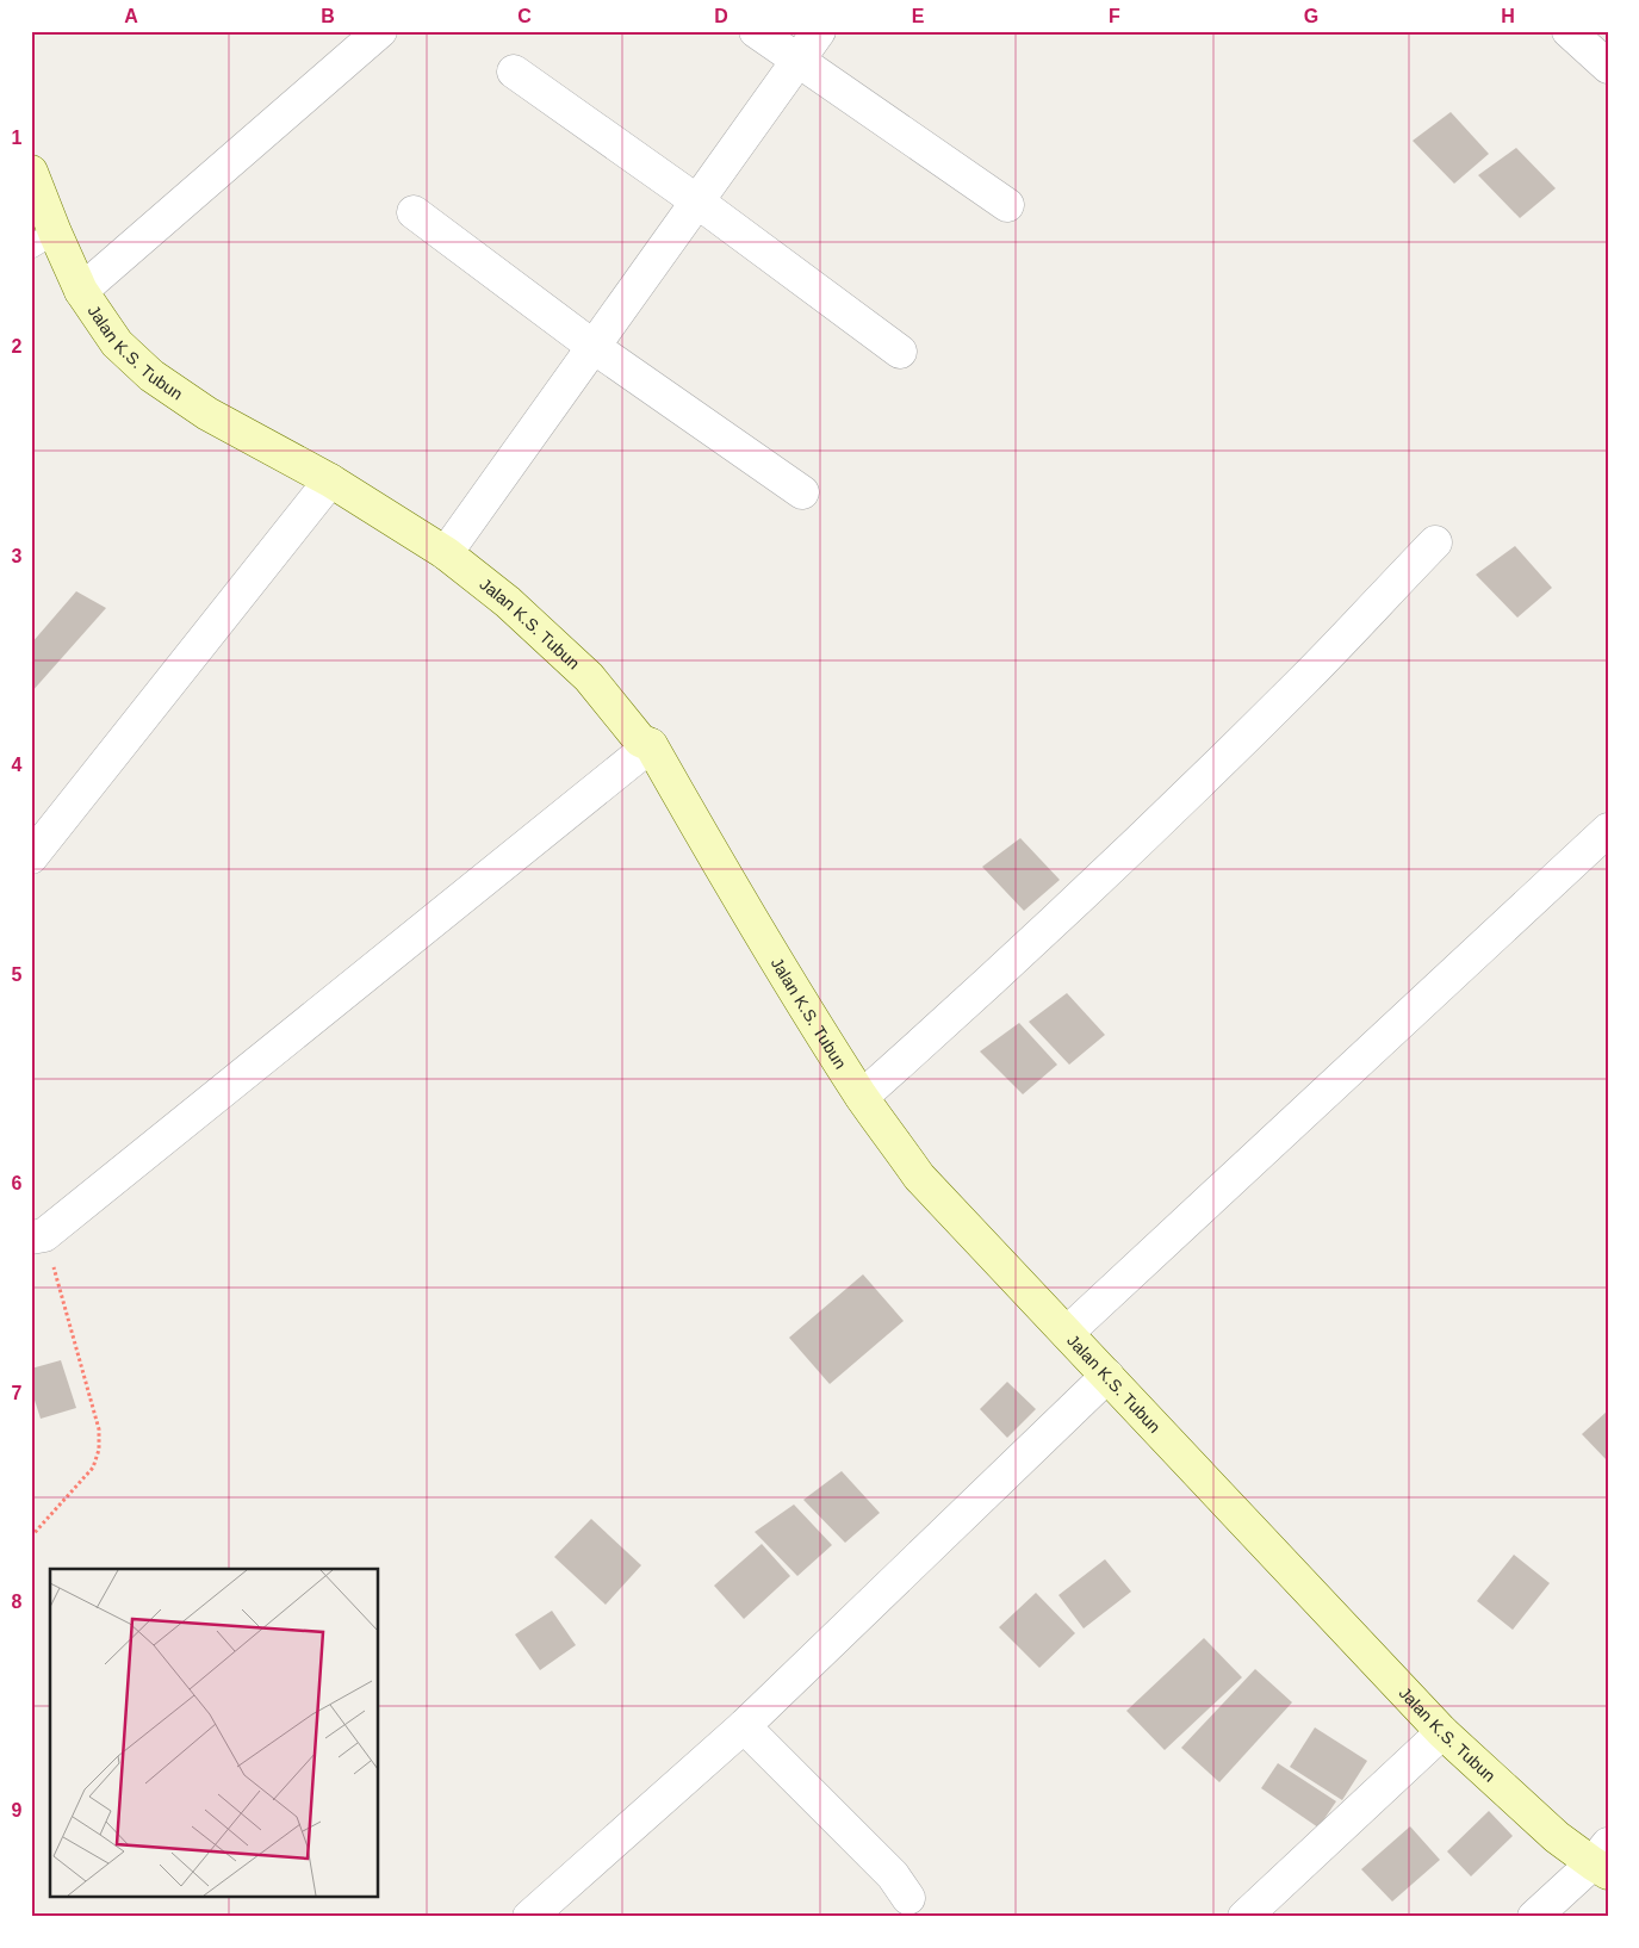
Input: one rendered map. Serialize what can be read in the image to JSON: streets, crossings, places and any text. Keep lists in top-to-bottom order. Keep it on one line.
{"streets":{"street":["Jalan K.S. Tubun"]},"grid":{"columns":["A","B","C","D","E","F","G","H"],"rows":["1","2","3","4","5","6","7","8","9"]}}
